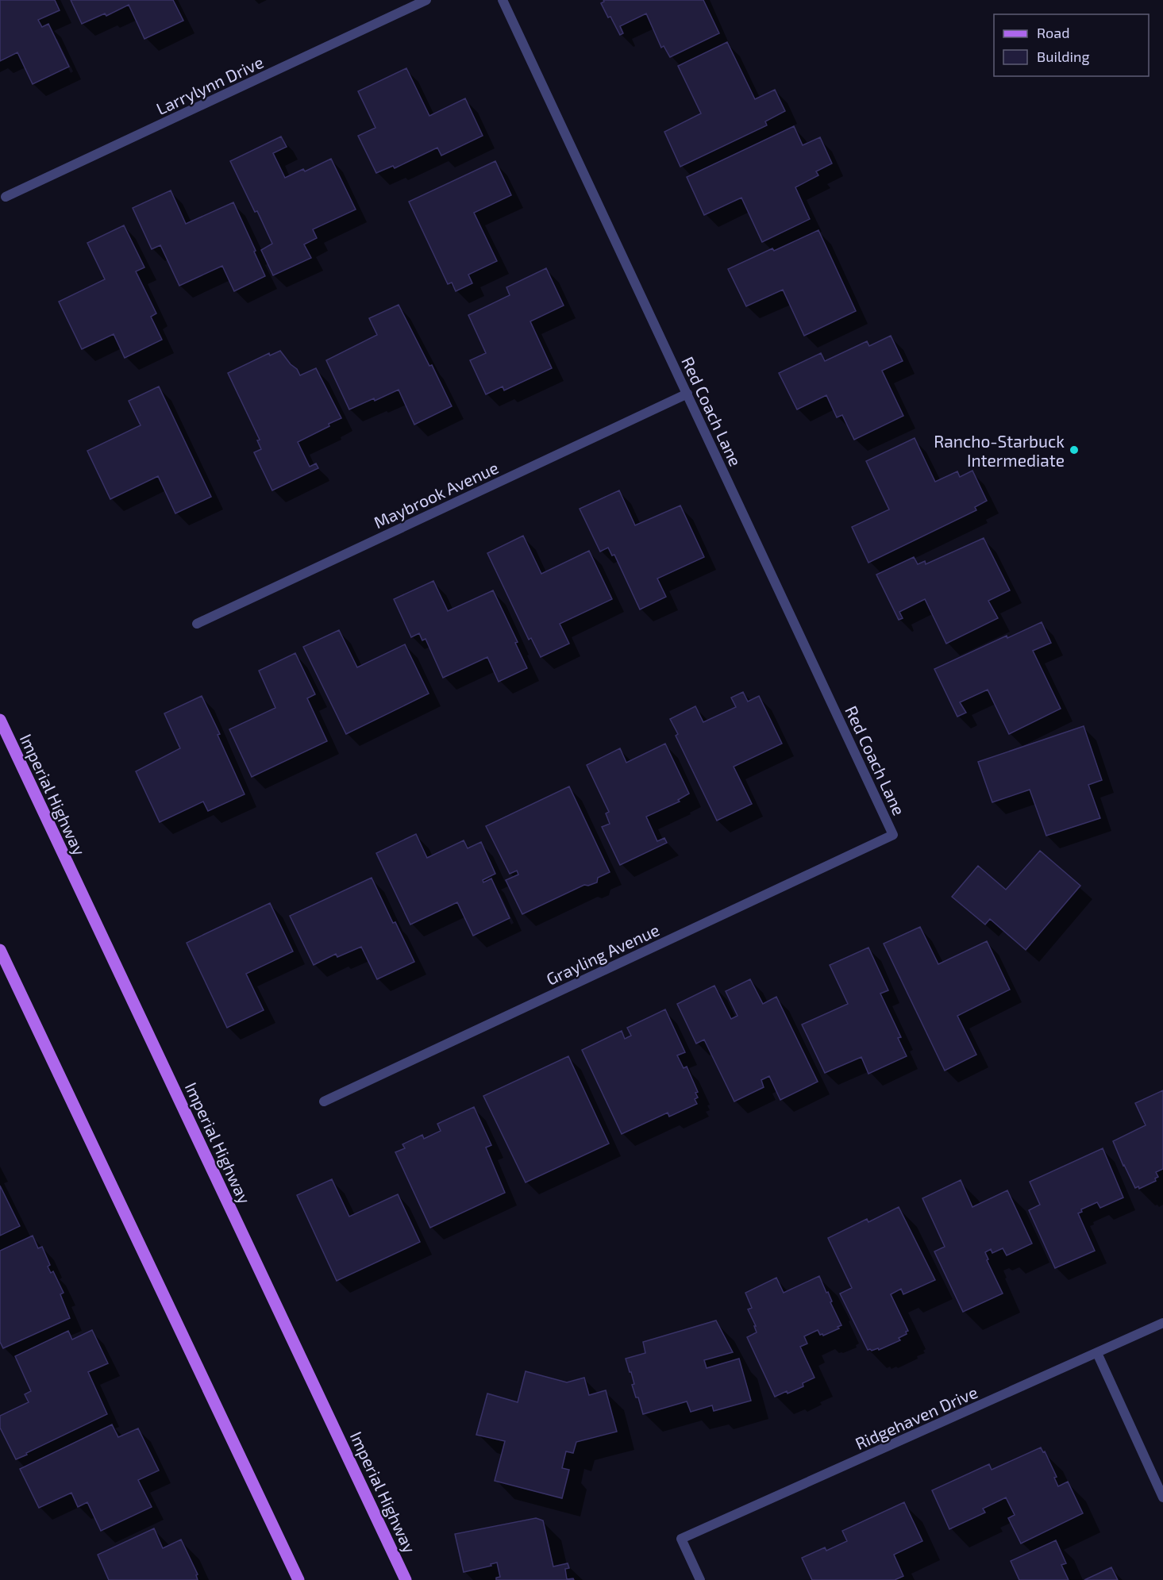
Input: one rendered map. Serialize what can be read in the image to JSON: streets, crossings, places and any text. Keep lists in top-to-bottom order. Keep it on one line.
{"streets":{"main road":["Imperial Highway"],"street":["Larrylynn Drive","Red Coach Lane","Maybrook Avenue","Grayling Avenue","Ridgehaven Drive"]},"crossings":[["Red Coach Lane","Maybrook Avenue"],["Red Coach Lane","Grayling Avenue"]],"places":["Rancho-Starbuck Intermediate"],"legend":["Road","Building"]}
